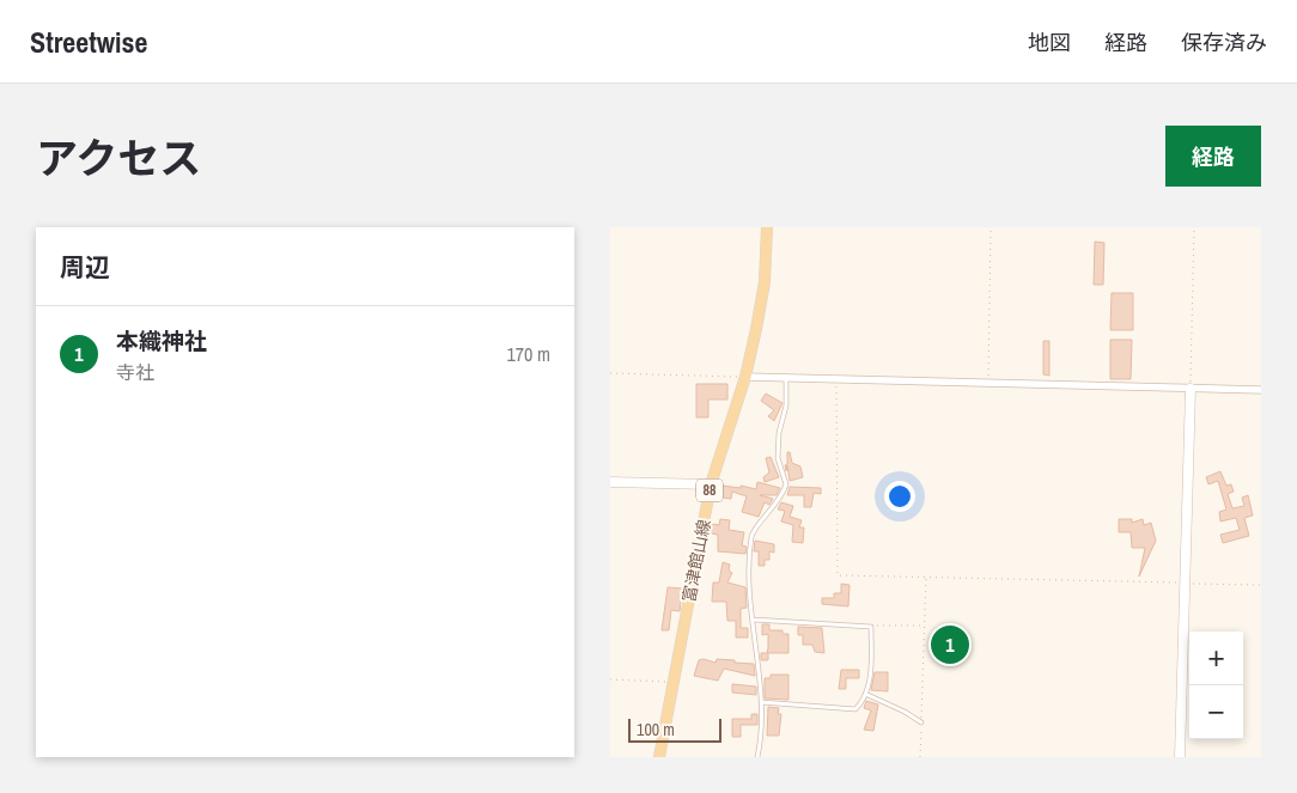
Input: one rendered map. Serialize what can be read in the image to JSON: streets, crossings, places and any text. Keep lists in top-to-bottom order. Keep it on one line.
{"streets":{"main road":["88","富津館山線"]},"scale_bar":"100 m","page":{"header":"Streetwise","nav":["地図","経路","保存済み"],"title":"アクセス","buttons":"経路","heading":"周辺","list":[{"mark":"1","name":"本織神社","note":"寺社","value":"170 m"}],"pins":"1","map_buttons":["+","−"],"scale":"100 m"}}
